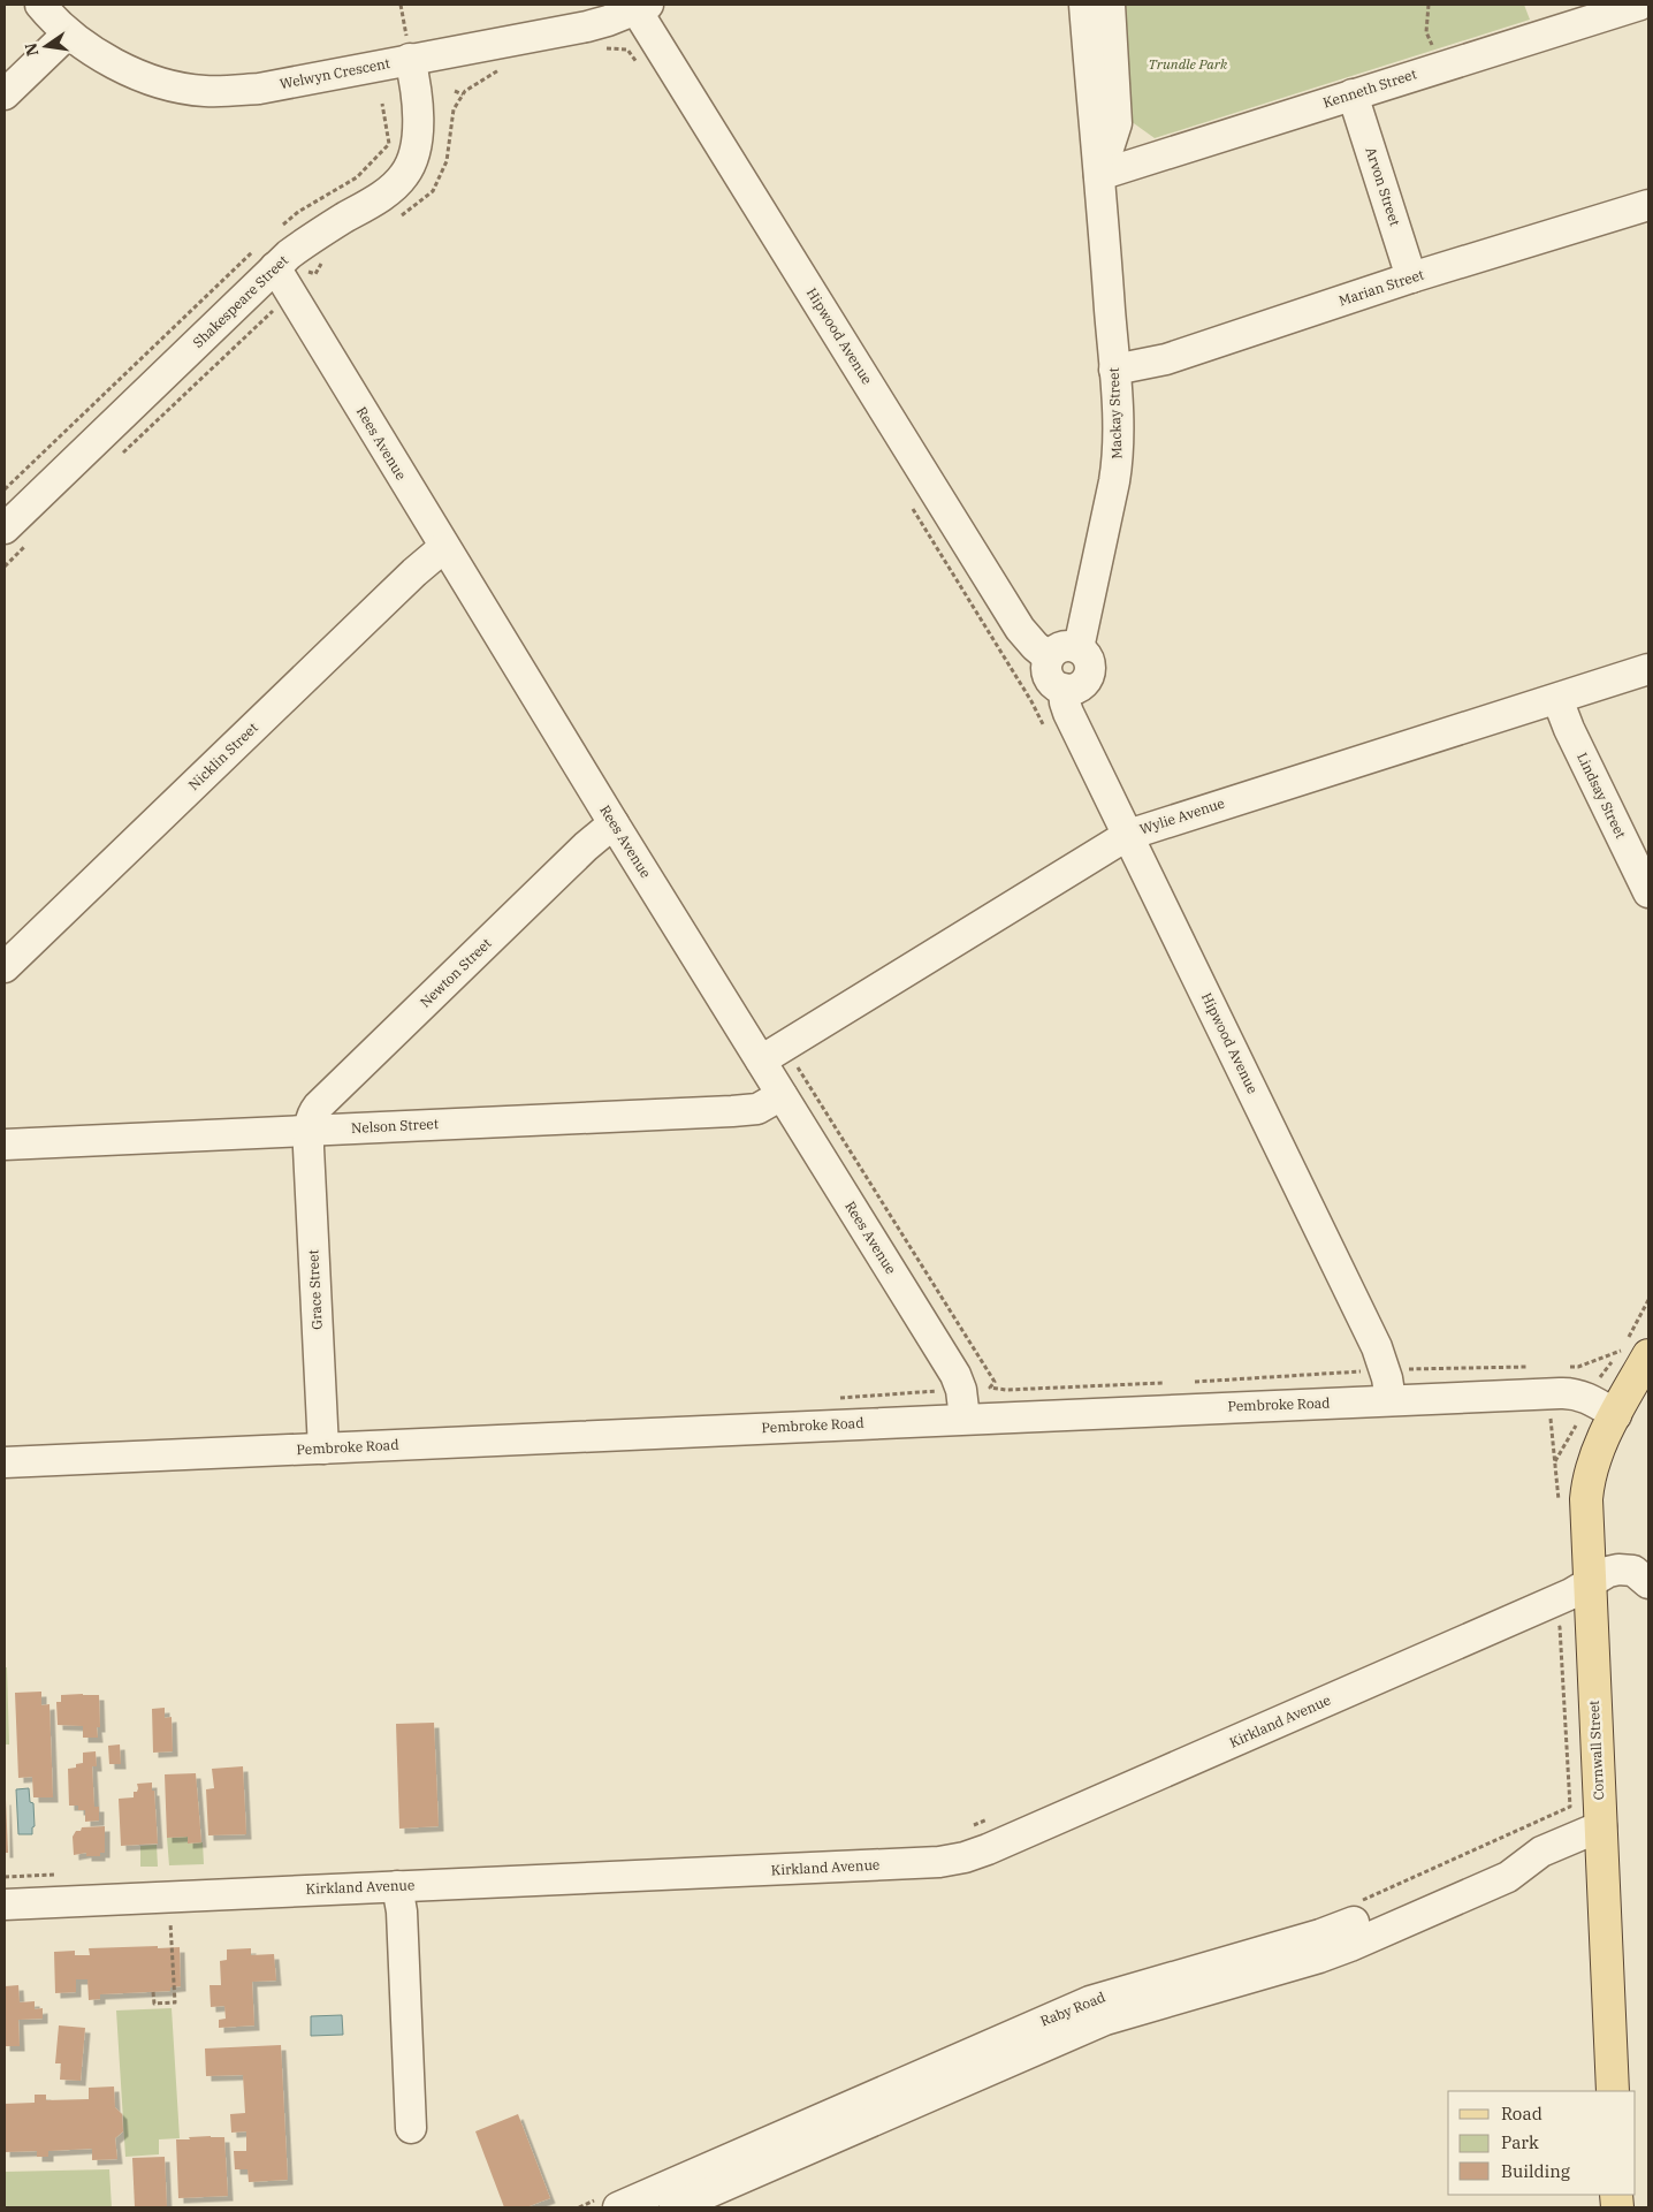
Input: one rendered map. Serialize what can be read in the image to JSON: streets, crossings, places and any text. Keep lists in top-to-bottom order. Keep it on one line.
{"streets":{"main road":["Cornwall Street"],"street":["Welwyn Crescent","Kenneth Street","Arvon Street","Marian Street","Shakespeare Street","Hipwood Avenue","Mackay Street","Rees Avenue","Nicklin Street","Lindsay Street","Wylie Avenue","Newton Street","Nelson Street","Grace Street","Pembroke Road","Kirkland Avenue","Raby Road"]},"crossings":[["Welwyn Crescent","Shakespeare Street"],["Welwyn Crescent","Hipwood Avenue"],["Kenneth Street","Arvon Street"],["Kenneth Street","Mackay Street"],["Arvon Street","Marian Street"],["Marian Street","Mackay Street"],["Shakespeare Street","Rees Avenue"],["Hipwood Avenue","Mackay Street"],["Hipwood Avenue","Wylie Avenue"],["Hipwood Avenue","Pembroke Road"],["Rees Avenue","Nicklin Street"],["Rees Avenue","Wylie Avenue"],["Rees Avenue","Newton Street"],["Rees Avenue","Nelson Street"],["Rees Avenue","Pembroke Road"],["Lindsay Street","Wylie Avenue"],["Newton Street","Nelson Street"],["Newton Street","Grace Street"],["Nelson Street","Grace Street"],["Grace Street","Pembroke Road"],["Pembroke Road","Cornwall Street"],["Kirkland Avenue","Cornwall Street"],["Cornwall Street","Raby Road"]],"parks":["Trundle Park"],"legend":["Road","Park","Building"],"north":"left"}
